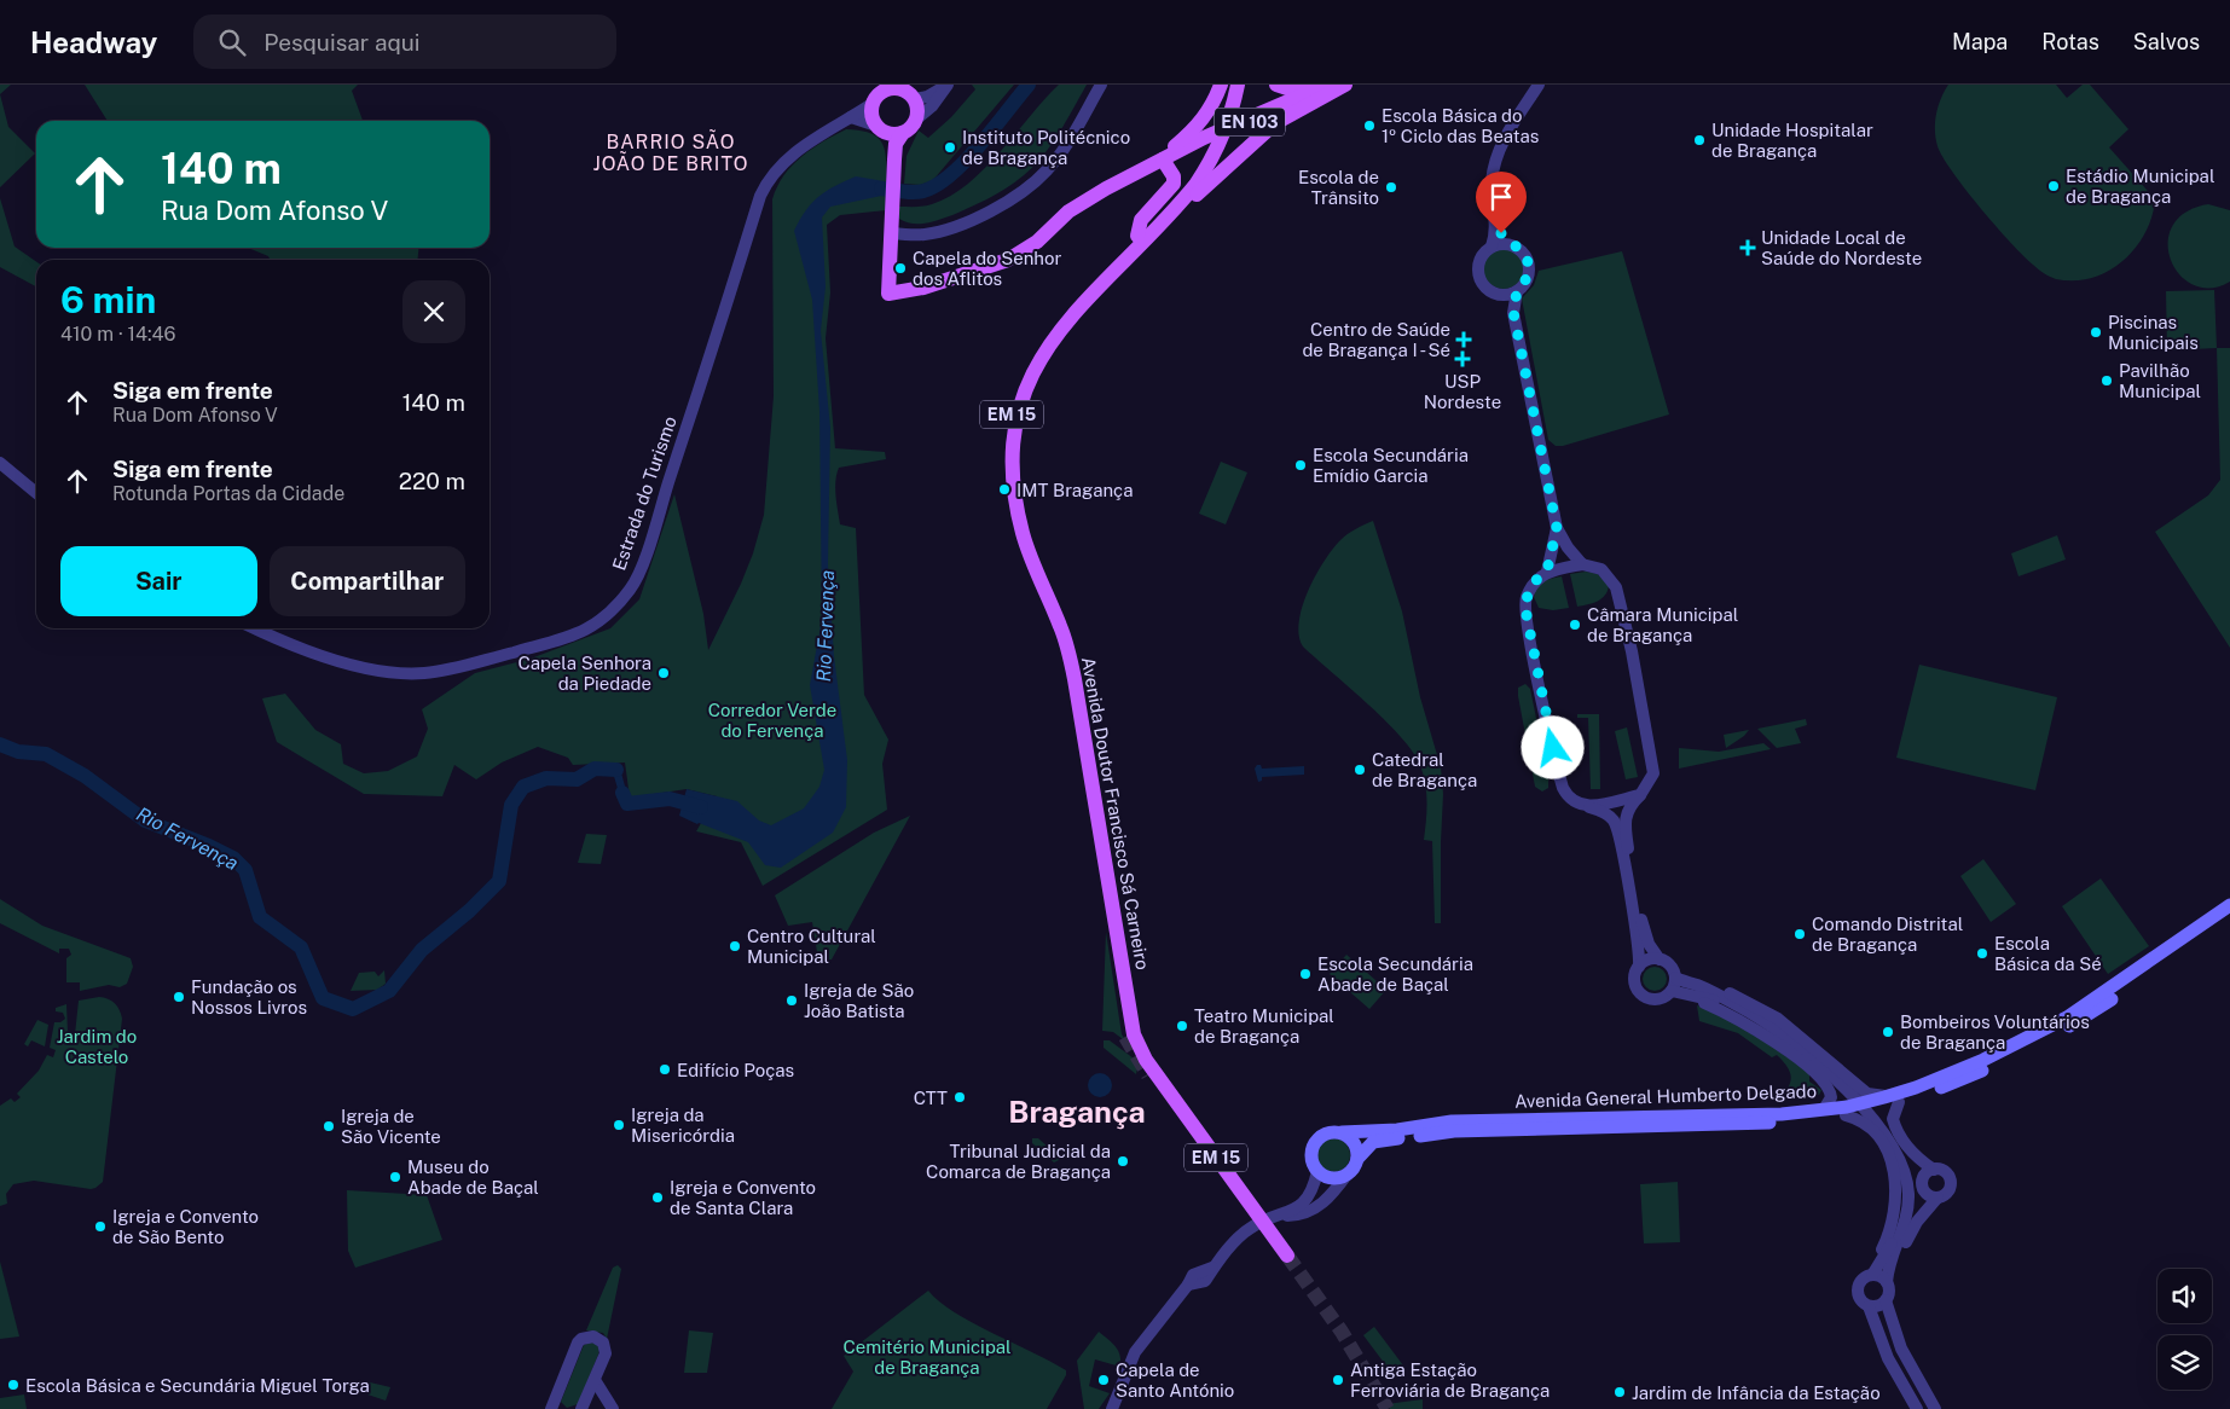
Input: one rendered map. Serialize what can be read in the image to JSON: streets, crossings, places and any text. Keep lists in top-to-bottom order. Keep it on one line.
{"streets":{"main road":["EN 103","EM 15","Avenida Doutor Francisco Sá Carneiro","Avenida General Humberto Delgado"],"street":["Estrada do Turismo"]},"crossings":[["EN 103","Estrada do Turismo"]],"districts":["BARRIO SÃO JOÃO DE BRITO","Bragança"],"water":["Rio Fervença"],"parks":["Corredor Verde do Fervença","Jardim do Castelo","Cemitério Municipal de Bragança"],"places":{"other":["Escola Básica do 1º Ciclo das Beatas","Unidade Hospitalar de Bragança","Instituto Politécnico de Bragança","Estádio Municipal de Bragança","Escola de Trânsito","Capela do Senhor dos Aflitos","Piscinas Municipais","Pavilhão Municipal","Escola Secundária Emídio Garcia","IMT Bragança","Câmara Municipal de Bragança","Capela Senhora da Piedade","Catedral de Bragança","Comando Distrital de Bragança","Centro Cultural Municipal","Escola Básica da Sé","Escola Secundária Abade de Baçal","Fundação os Nossos Livros","Igreja de São João Batista","Teatro Municipal de Bragança","Bombeiros Voluntários de Bragança","Edifício Poças","CTT","Igreja da Misericórdia","Igreja de São Vicente","Tribunal Judicial da Comarca de Bragança","Museu do Abade de Baçal","Igreja e Convento de Santa Clara","Igreja e Convento de São Bento","Capela de Santo António","Antiga Estação Ferroviária de Bragança","Escola Básica e Secundária Miguel Torga","Jardim de Infância da Estação"],"health":["Unidade Local de Saúde do Nordeste","Centro de Saúde de Bragança I - Sé","USP Nordeste"]},"page":{"header":"Headway","search":"Pesquisar aqui","nav":["Mapa","Rotas","Salvos"],"turn":["140 m","Rua Dom Afonso V"],"heading":["6 min","410 m · 14:46"],"list":[{"name":"Siga em frente","note":"Rua Dom Afonso V","value":"140 m"},{"name":"Siga em frente","note":"Rotunda Portas da Cidade","value":"220 m"}],"buttons":["Sair","Compartilhar"]}}
